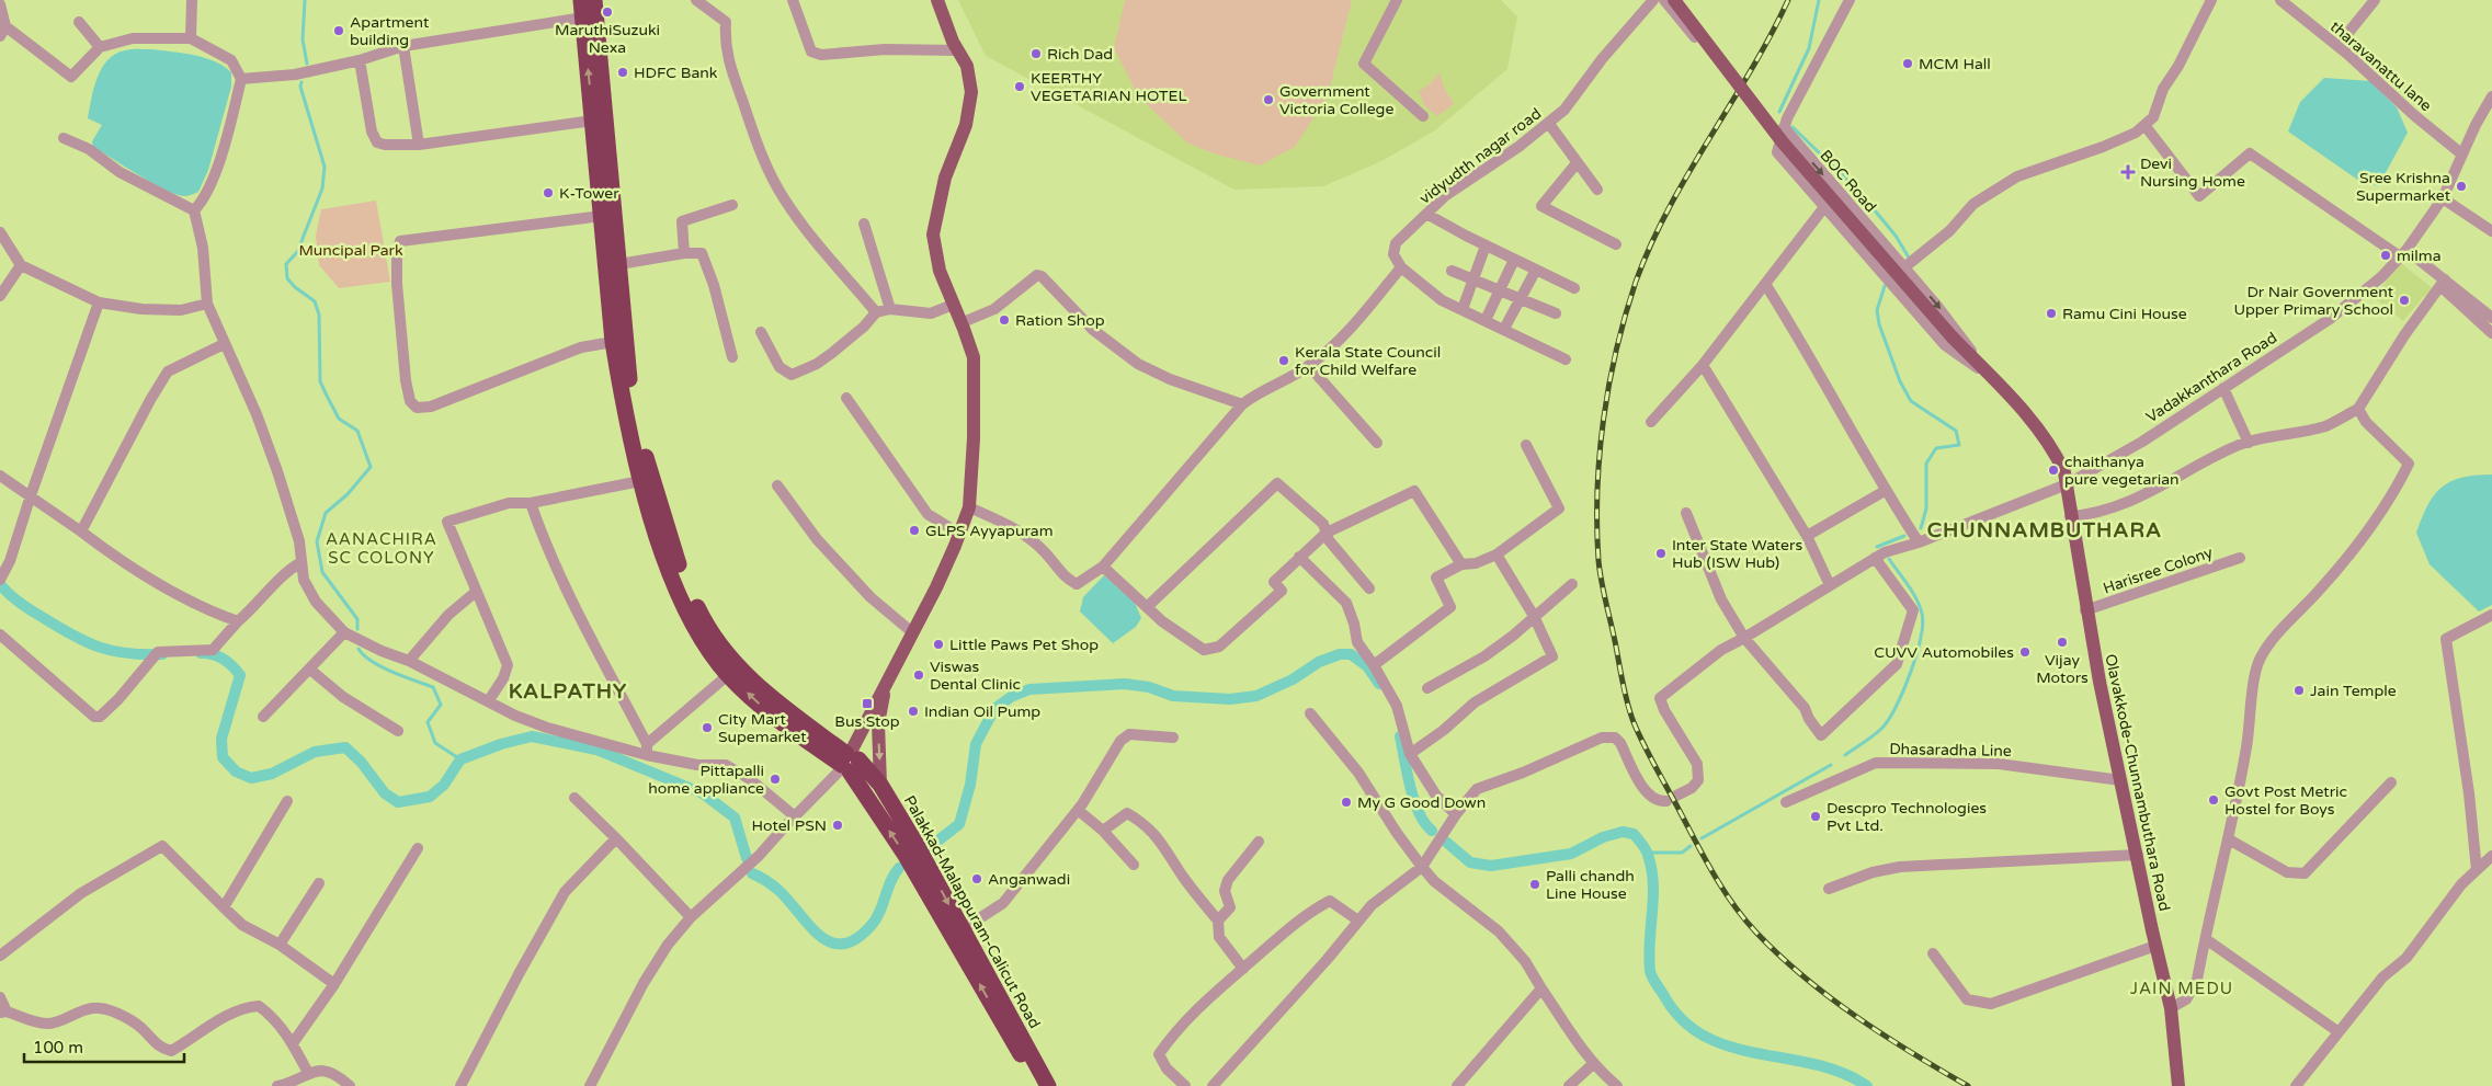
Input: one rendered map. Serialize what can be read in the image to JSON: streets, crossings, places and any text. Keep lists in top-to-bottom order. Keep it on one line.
{"streets":{"highway":["Palakkad-Malappuram-Calicut Road"],"main road":["Olavakkode-Chunnambuthara Road"],"street":["tharavanattu lane","vidyudth nagar road","BOC Road","Vadakkanthara Road","Harisree Colony","Dhasaradha Line"]},"crossings":[["tharavanattu lane","Vadakkanthara Road"],["BOC Road","Olavakkode-Chunnambuthara Road"],["Vadakkanthara Road","Olavakkode-Chunnambuthara Road"],["Harisree Colony","Olavakkode-Chunnambuthara Road"],["Dhasaradha Line","Olavakkode-Chunnambuthara Road"]],"districts":["CHUNNAMBUTHARA","AANACHIRA SC COLONY","KALPATHY","JAIN MEDU"],"parks":["Muncipal Park"],"places":{"other":["MaruthiSuzuki Nexa","Apartment building","Rich Dad","MCM Hall","HDFC Bank","KEERTHY VEGETARIAN HOTEL","Government Victoria College","Sree Krishna Supermarket","K-Tower","milma","Dr Nair Government Upper Primary School","Ramu Cini House","Ration Shop","Kerala State Council for Child Welfare","chaithanya pure vegetarian","GLPS Ayyapuram","Inter State Waters Hub (ISW Hub)","Vijay Motors","Little Paws Pet Shop","CUVV Automobiles","Viswas Dental Clinic","Jain Temple","Indian Oil Pump","City Mart Supemarket","Pittapalli home appliance","Govt Post Metric Hostel for Boys","My G Good Down","Descpro Technologies Pvt Ltd.","Hotel PSN","Anganwadi","Palli chandh Line House"],"health":["Devi Nursing Home"],"transit":["Bus Stop"]},"scale_bar":"100 m"}
